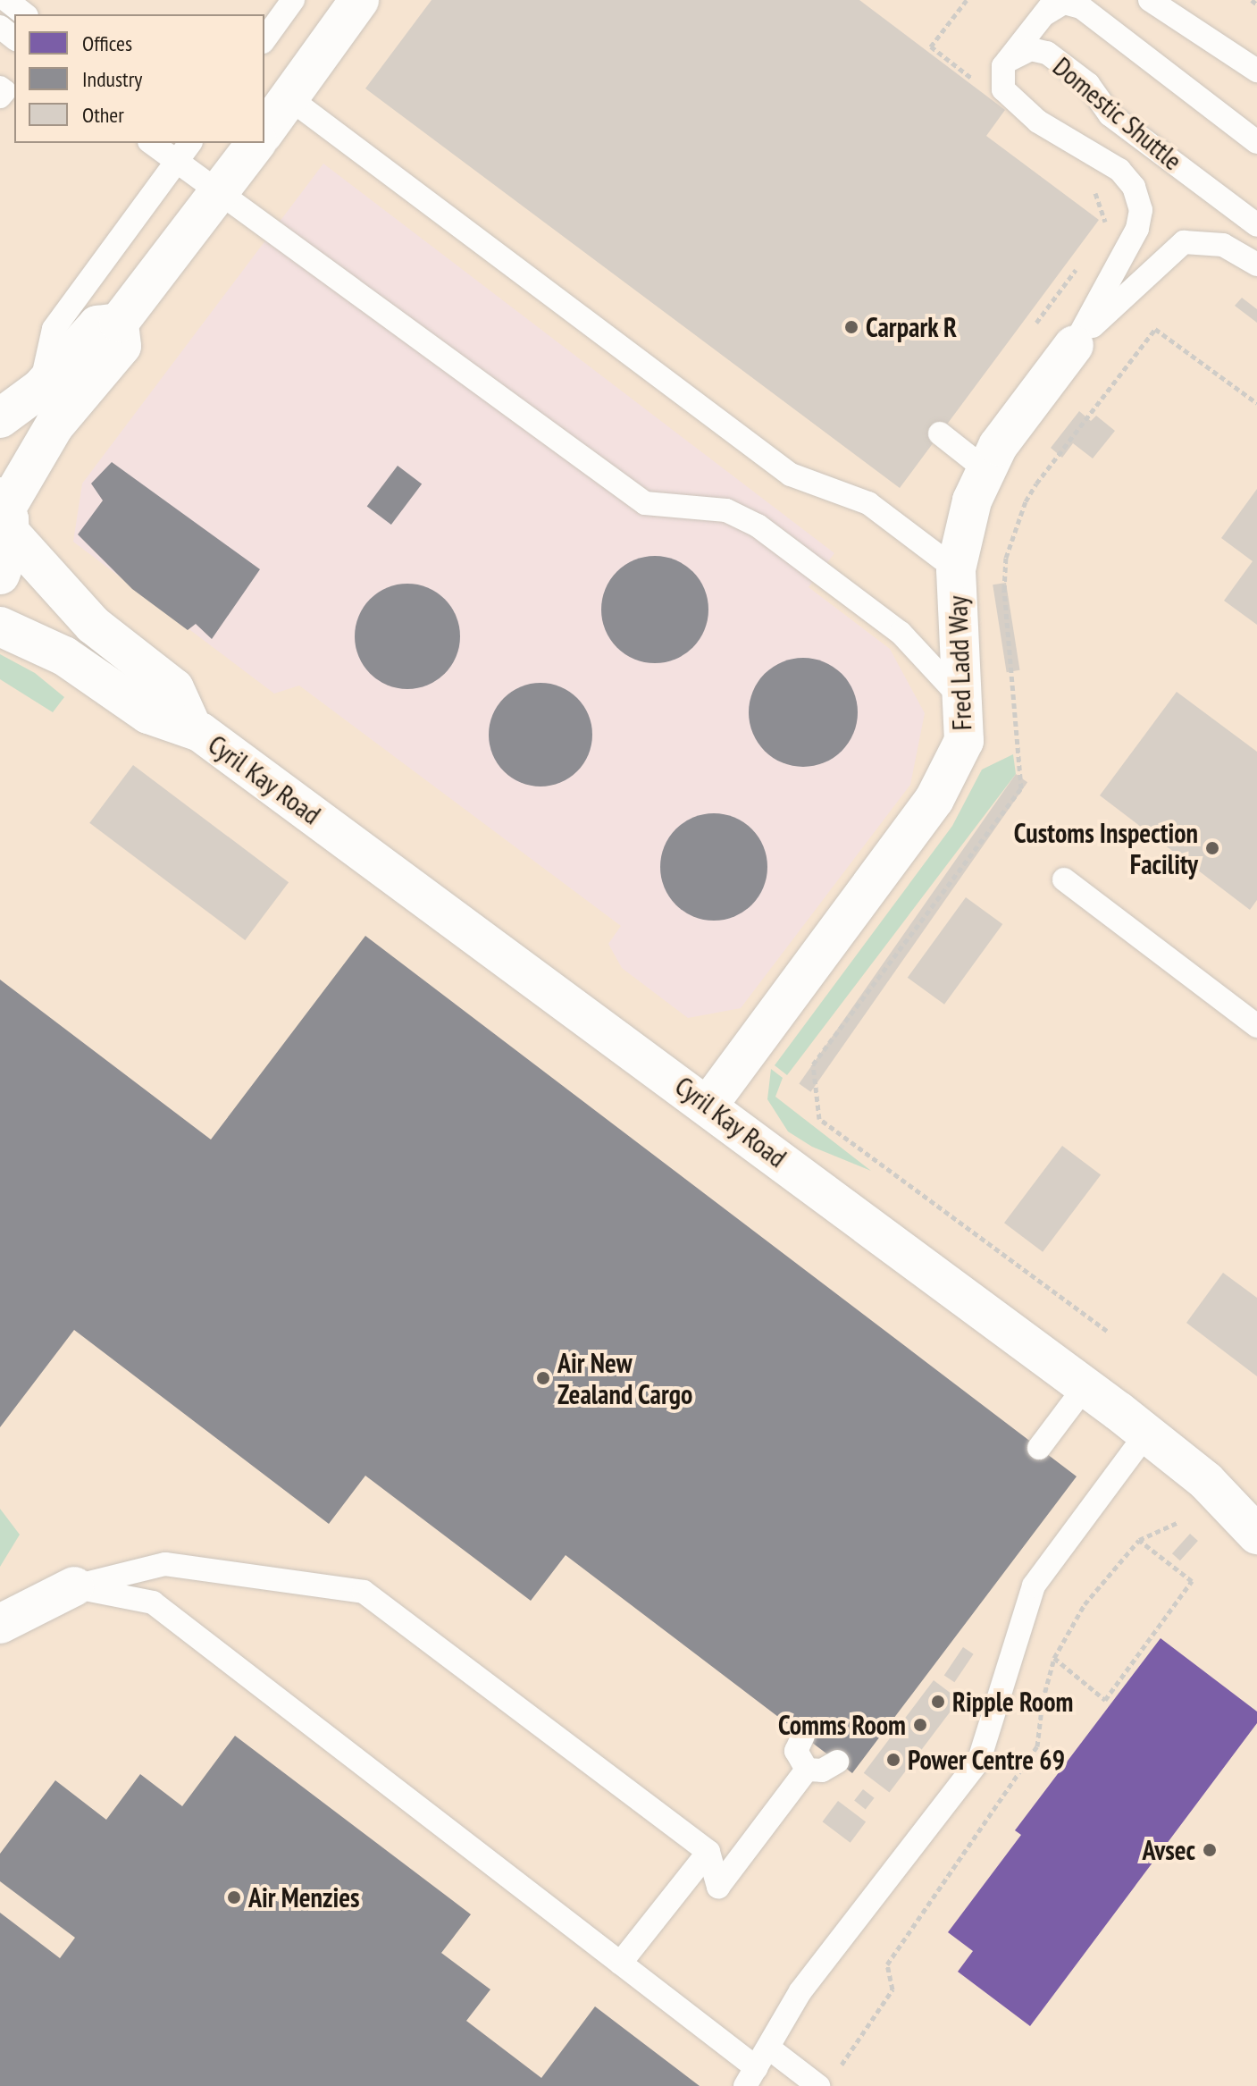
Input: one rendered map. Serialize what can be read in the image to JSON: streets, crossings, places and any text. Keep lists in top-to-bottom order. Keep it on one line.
{"streets":{"street":["Fred Ladd Way","Cyril Kay Road"],"lane":["Domestic Shuttle"]},"crossings":[["Fred Ladd Way","Cyril Kay Road"]],"places":["Carpark R","Customs Inspection Facility","Air New Zealand Cargo","Ripple Room","Comms Room","Power Centre 69","Avsec","Air Menzies"],"legend":["Offices","Industry","Other"]}
